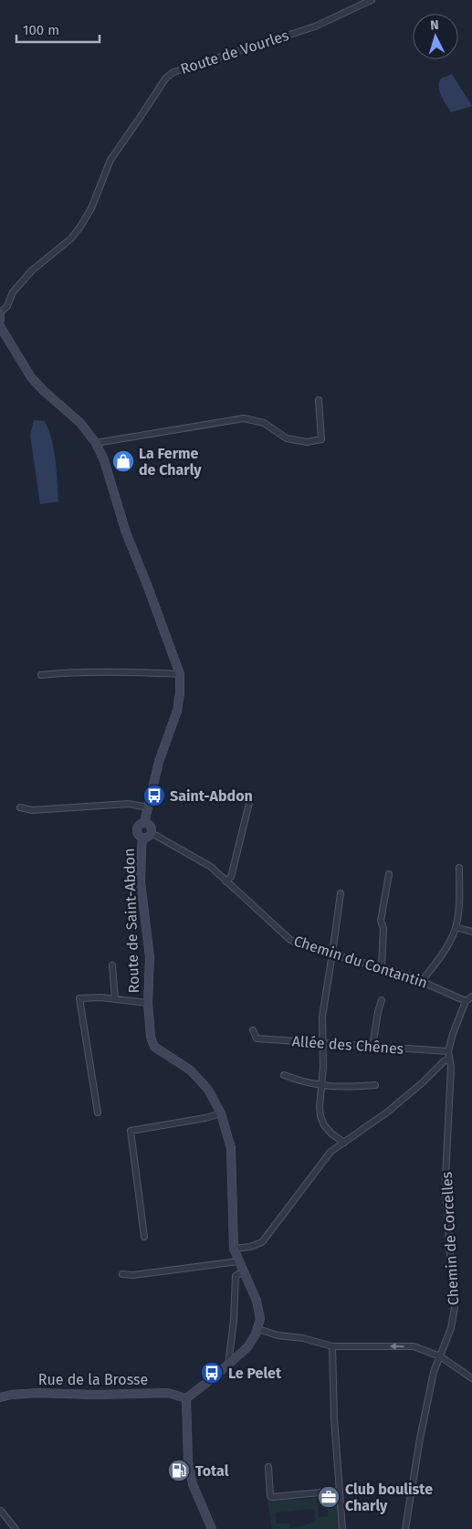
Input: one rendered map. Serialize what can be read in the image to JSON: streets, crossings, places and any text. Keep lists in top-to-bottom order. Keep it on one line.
{"streets":{"main road":["Route de Saint-Abdon","Rue de la Brosse"],"street":["Route de Vourles","Chemin du Contantin","Allée des Chênes","Chemin de Corcelles"]},"crossings":[["Route de Saint-Abdon","Chemin du Contantin"],["Allée des Chênes","Chemin de Corcelles"]],"places":{"shop":["La Ferme de Charly"],"bus stop":["Saint-Abdon","Le Pelet"],"fuel station":["Total"],"office":["Club bouliste Charly"]},"scale_bar":"100 m","north":"top"}
